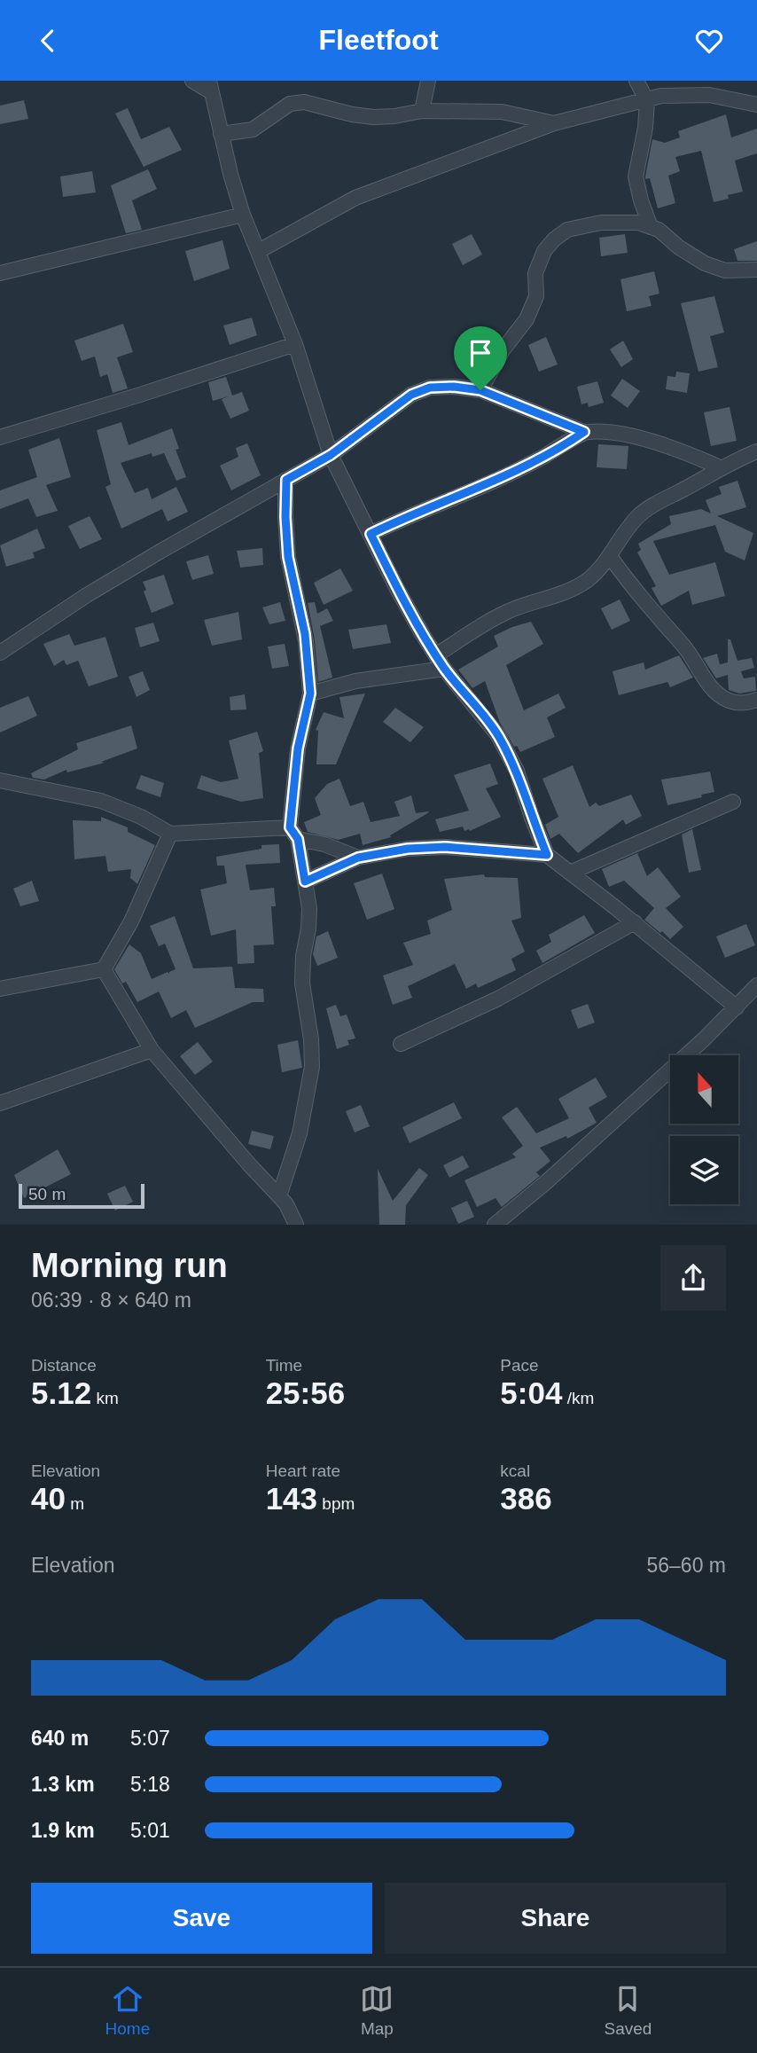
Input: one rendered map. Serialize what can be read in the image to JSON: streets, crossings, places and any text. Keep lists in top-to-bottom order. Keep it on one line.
{"scale_bar":"50 m","north":"top","page":{"header":"Fleetfoot","scale":"50 m","heading":["Morning run","06:39 · 8 × 640 m"],"stats":[["Distance","5.12 km"],["Time","25:56"],["Pace","5:04 /km"],["Elevation","40 m"],["Heart rate","143 bpm"],["kcal","386"]],"chart":["Elevation","56–60 m"],"list":[{"name":"640 m","note":"5:07"},{"name":"1.3 km","note":"5:18"},{"name":"1.9 km","note":"5:01"}],"buttons":["Save","Share"],"tabs":["Home","Map","Saved"]}}
